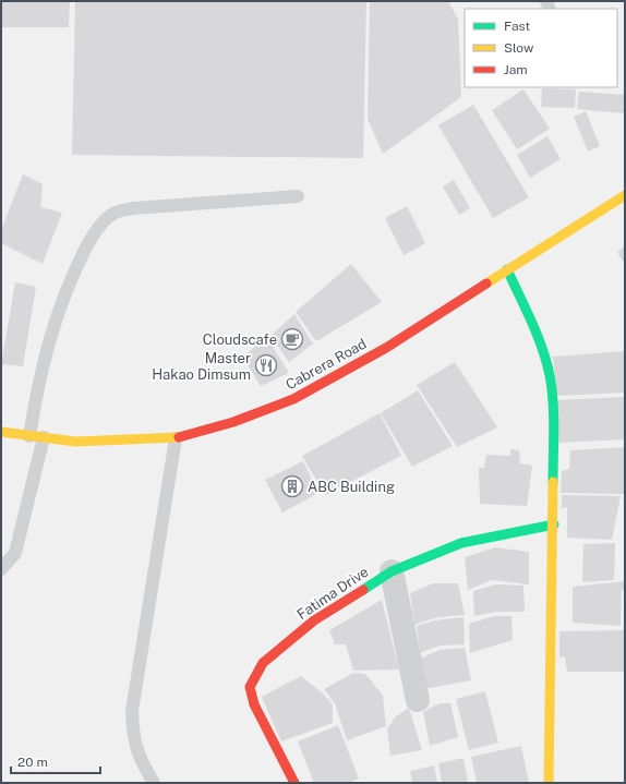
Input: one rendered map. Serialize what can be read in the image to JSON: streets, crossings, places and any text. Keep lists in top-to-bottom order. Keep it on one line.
{"streets":{"street":["Cabrera Road","Fatima Drive"]},"places":{"cafe":["Cloudscafe"],"restaurant":["Master Hakao Dimsum"],"building":["ABC Building"]},"legend":["Fast","Slow","Jam"],"scale_bar":"20 m"}
